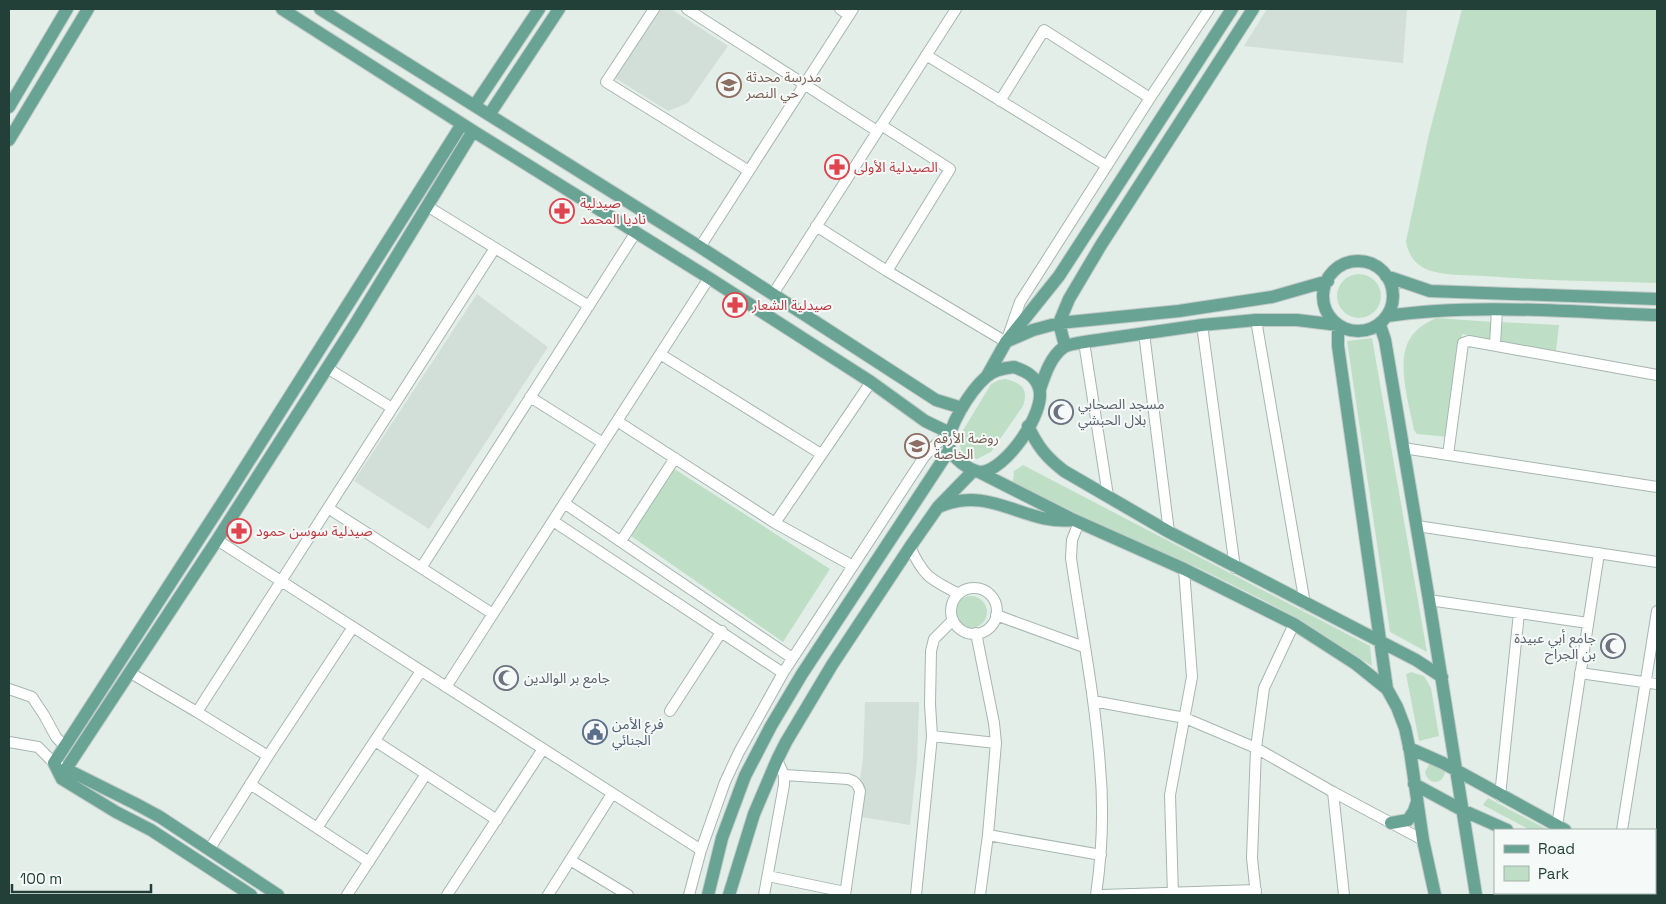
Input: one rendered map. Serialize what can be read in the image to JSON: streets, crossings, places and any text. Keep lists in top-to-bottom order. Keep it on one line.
{"places":{"school or university":["مدرسة محدثة حي النصر","روضة الأرقم الخاصة"],"pharmacy":["الصيدلية الأولى","صيدلية ناديا المحمد","صيدلية الشعار","صيدلية سوسن حمود"],"mosque":["مسجد الصحابي بلال الحبشي","جامع أبي عبيدة بن الجراح","جامع بر الوالدين"],"public building":["فرع الأمن الجنائي"]},"legend":["Road","Park"],"scale_bar":"100 m"}
